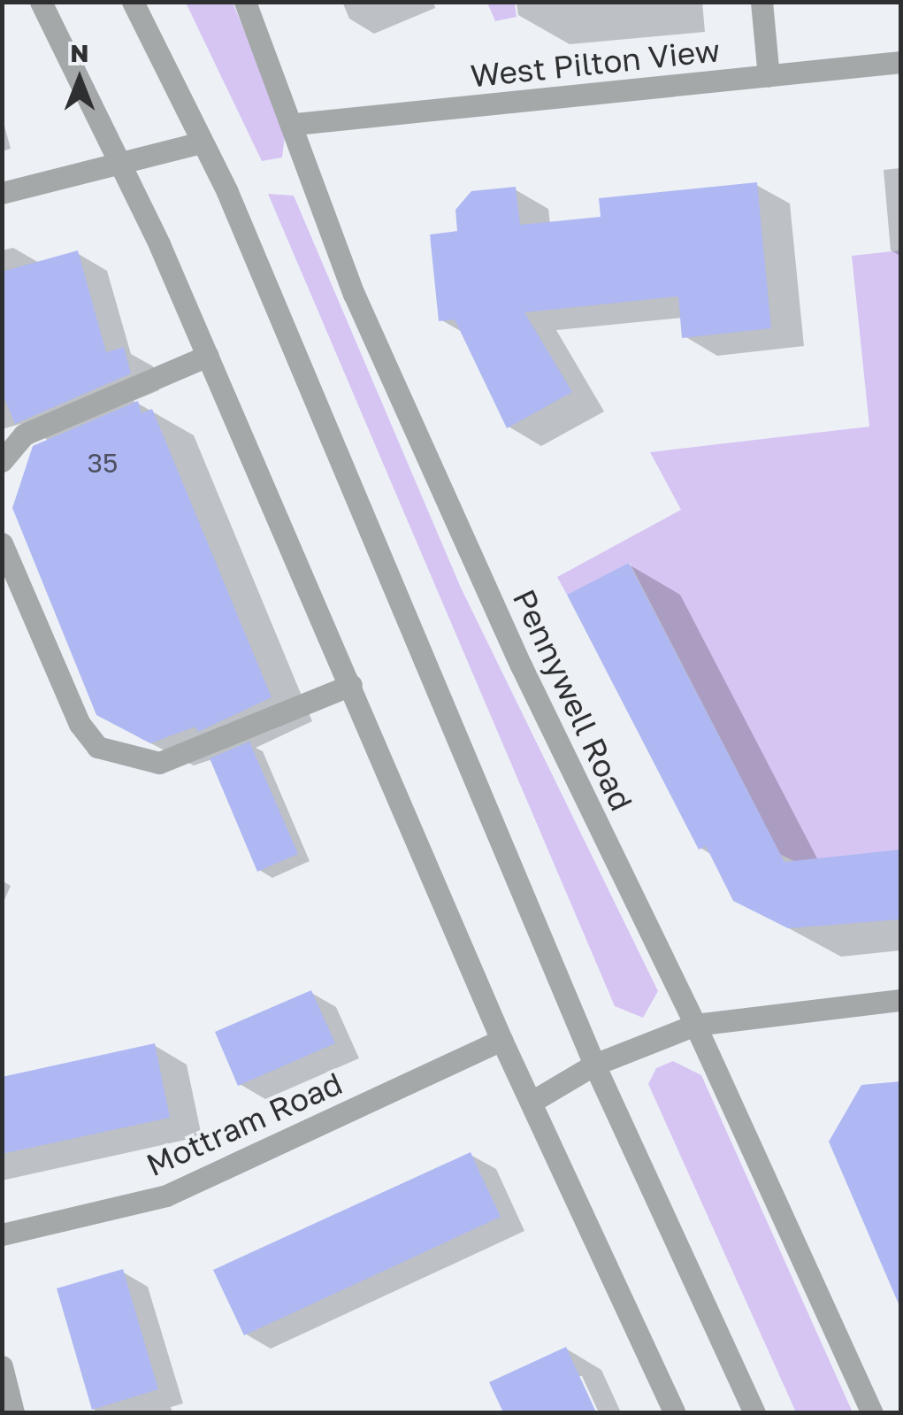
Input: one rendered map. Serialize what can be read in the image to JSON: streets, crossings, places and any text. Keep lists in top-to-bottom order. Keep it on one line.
{"streets":{"street":["West Pilton View","Pennywell Road","Mottram Road"]},"crossings":[["West Pilton View","Pennywell Road"]],"house_numbers":["35"],"north":"top"}
